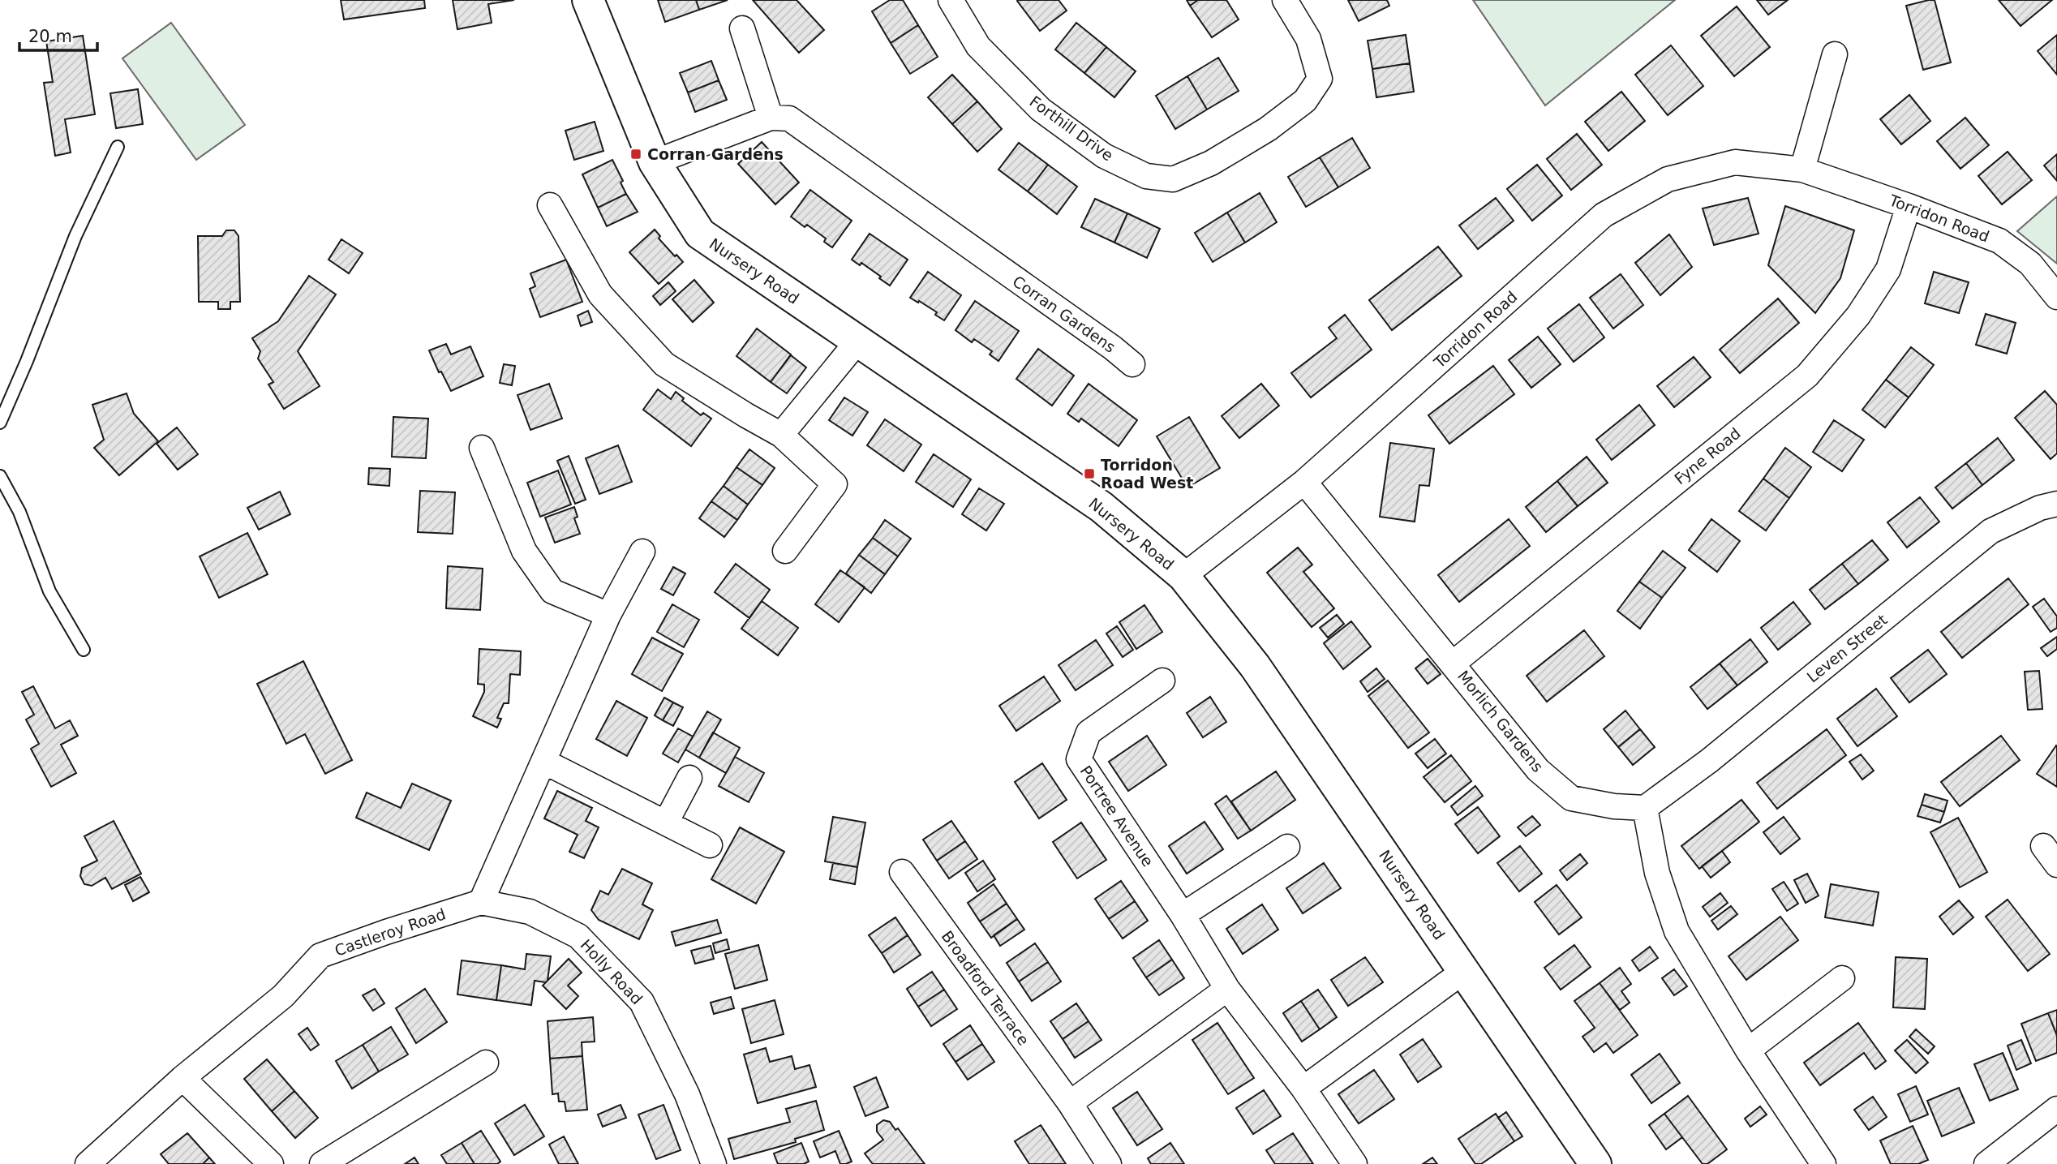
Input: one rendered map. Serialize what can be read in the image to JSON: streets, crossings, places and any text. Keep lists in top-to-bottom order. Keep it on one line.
{"streets":{"street":["Forthill Drive","Torridon Road","Nursery Road","Corran Gardens","Fyne Road","Leven Street","Morlich Gardens","Portree Avenue","Castleroy Road","Holly Road","Broadford Terrace"]},"crossings":[["Torridon Road","Nursery Road"],["Torridon Road","Fyne Road"],["Torridon Road","Morlich Gardens"],["Fyne Road","Morlich Gardens"],["Leven Street","Morlich Gardens"],["Castleroy Road","Holly Road"]],"places":{"transit":["Corran Gardens","Torridon Road West"]},"scale_bar":"20 m"}
